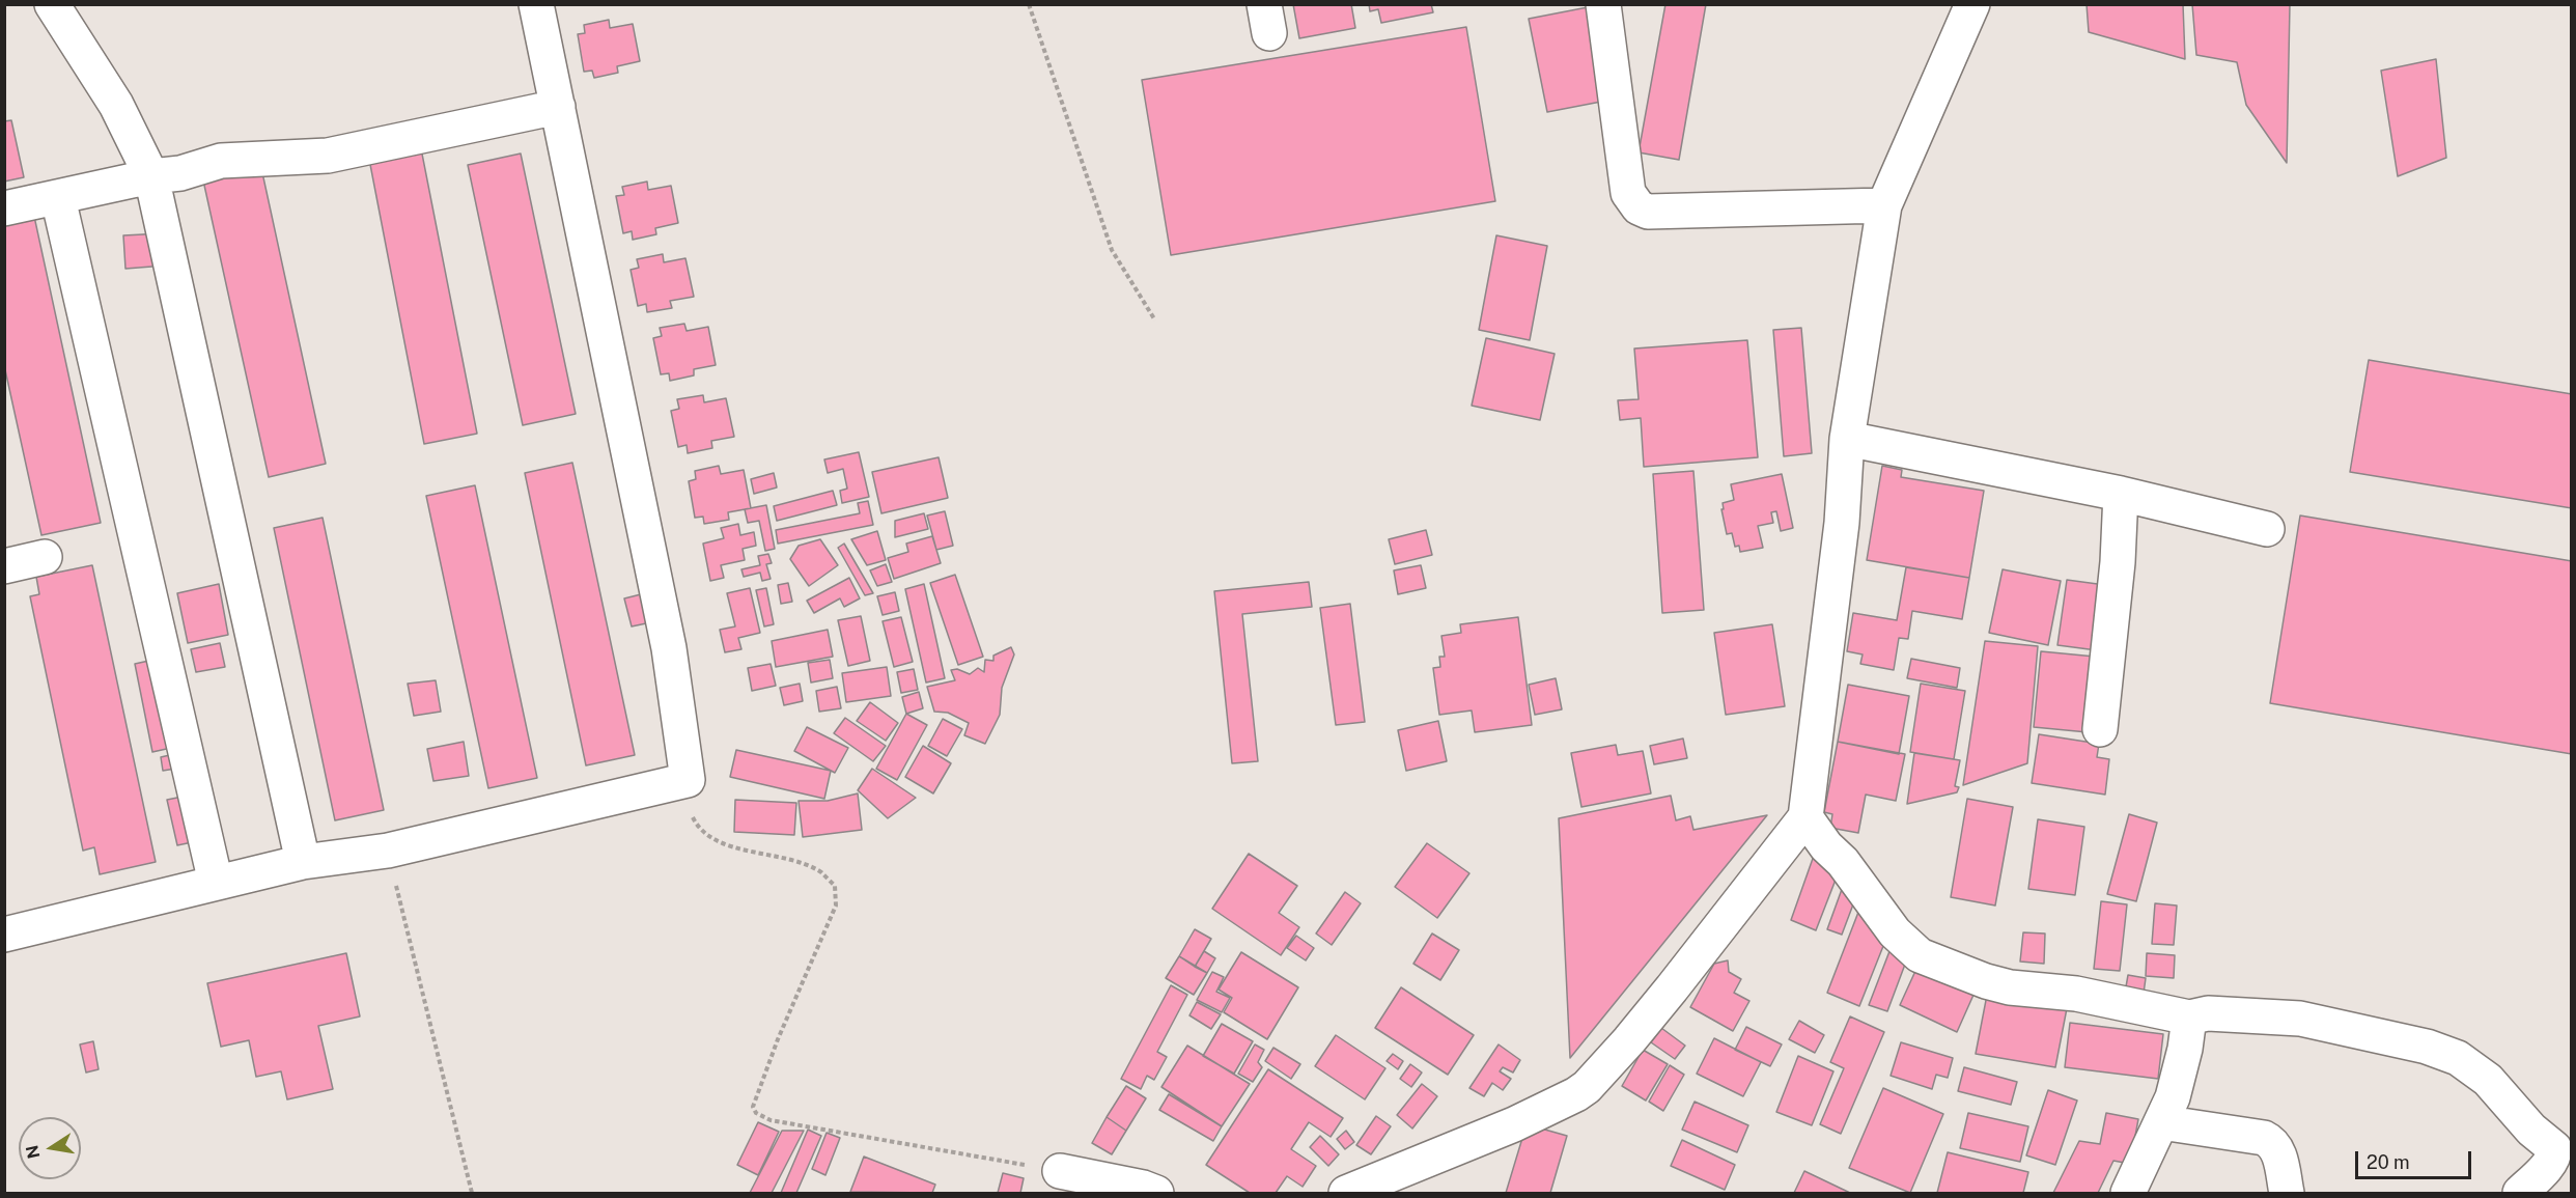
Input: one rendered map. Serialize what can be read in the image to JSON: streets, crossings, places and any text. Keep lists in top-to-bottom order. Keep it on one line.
{"scale_bar":"20 m","north":"left"}
